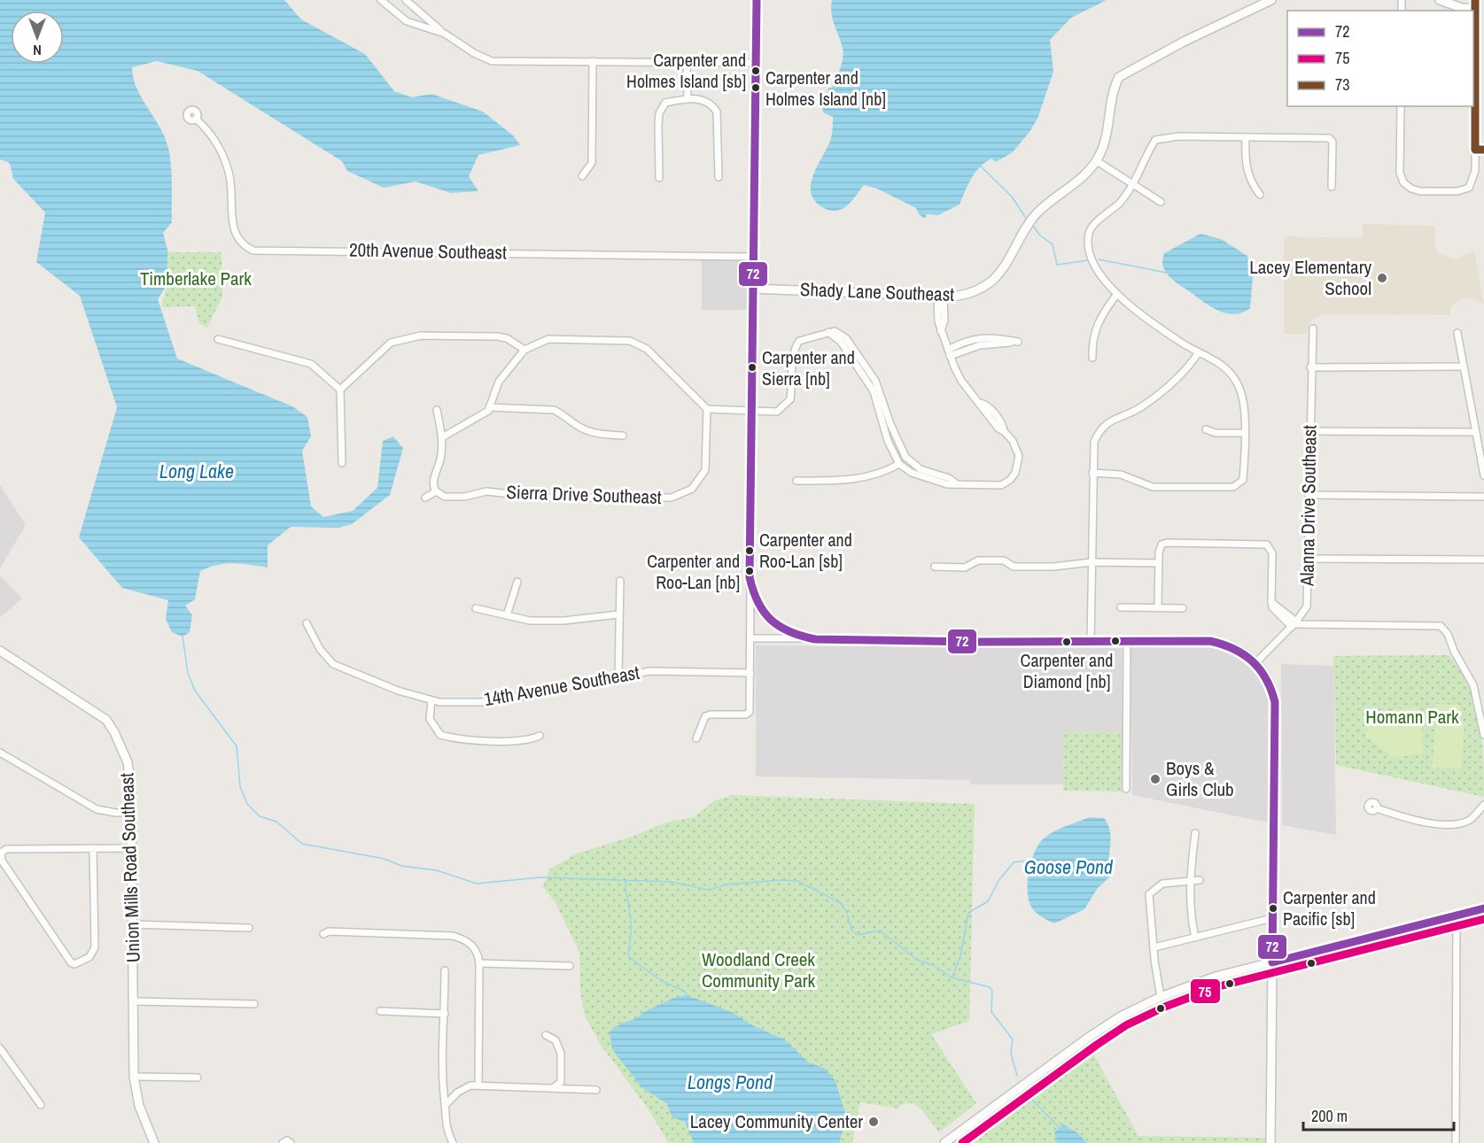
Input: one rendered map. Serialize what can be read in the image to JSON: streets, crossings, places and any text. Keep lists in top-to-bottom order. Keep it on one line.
{"streets":{"street":["20th Avenue Southeast","Shady Lane Southeast","Sierra Drive Southeast","Alanna Drive Southeast","14th Avenue Southeast","Union Mills Road Southeast"]},"water":["Long Lake","Goose Pond","Longs Pond"],"parks":["Timberlake Park","Homann Park","Woodland Creek Community Park"],"places":["Carpenter and Holmes Island [sb]","Carpenter and Holmes Island [nb]","Lacey Elementary School","Carpenter and Sierra [nb]","Carpenter and Roo-Lan [sb]","Carpenter and Roo-Lan [nb]","Carpenter and Diamond [nb]","Boys & Girls Club","Carpenter and Pacific [sb]","Lacey Community Center"],"lines":["transit line 72","transit line 73","transit line 75"],"legend":["72","75","73"],"scale_bar":"200 m","north":"bottom"}
